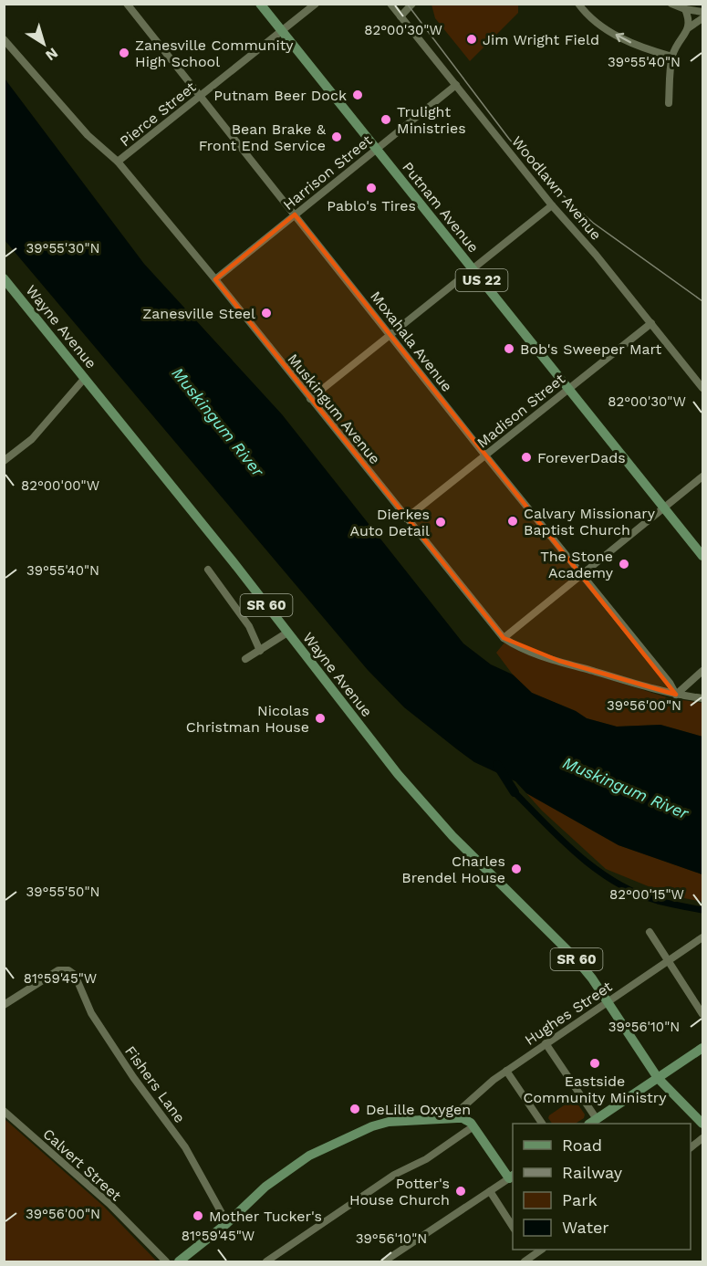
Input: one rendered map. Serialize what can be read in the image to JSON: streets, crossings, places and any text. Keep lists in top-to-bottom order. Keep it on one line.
{"streets":{"main road":["Putnam Avenue","US 22","Wayne Avenue","SR 60"],"street":["Pierce Street","Harrison Street","Woodlawn Avenue","Moxahala Avenue","Muskingum Avenue","Madison Street","Hughes Street","Fishers Lane","Calvert Street"]},"crossings":[["Pierce Street","Putnam Avenue"],["Pierce Street","Moxahala Avenue"],["Pierce Street","Muskingum Avenue"],["Harrison Street","Woodlawn Avenue"],["Harrison Street","Putnam Avenue"],["Harrison Street","Moxahala Avenue"],["Harrison Street","Muskingum Avenue"],["Woodlawn Avenue","Madison Street"],["Putnam Avenue","Madison Street"],["Wayne Avenue","SR 60"],["Wayne Avenue","Hughes Street"],["Moxahala Avenue","Muskingum Avenue"],["Moxahala Avenue","Madison Street"],["Muskingum Avenue","Madison Street"]],"water":["Muskingum River"],"places":["Jim Wright Field","Zanesville Community High School","Putnam Beer Dock","Trulight Ministries","Bean Brake & Front End Service","Pablo's Tires","Zanesville Steel","Bob's Sweeper Mart","ForeverDads","Calvary Missionary Baptist Church","Dierkes Auto Detail","The Stone Academy","Nicolas Christman House","Charles Brendel House","Eastside Community Ministry","DeLille Oxygen","Potter's House Church","Mother Tucker's"],"legend":["Road","Railway","Park","Water"],"north":"bottom right","coordinates":["82°00'30\"W","39°55'40\"N","39°55'30\"N","82°00'00\"W","39°56'00\"N","39°55'50\"N","82°00'15\"W","81°59'45\"W","39°56'10\"N"]}
